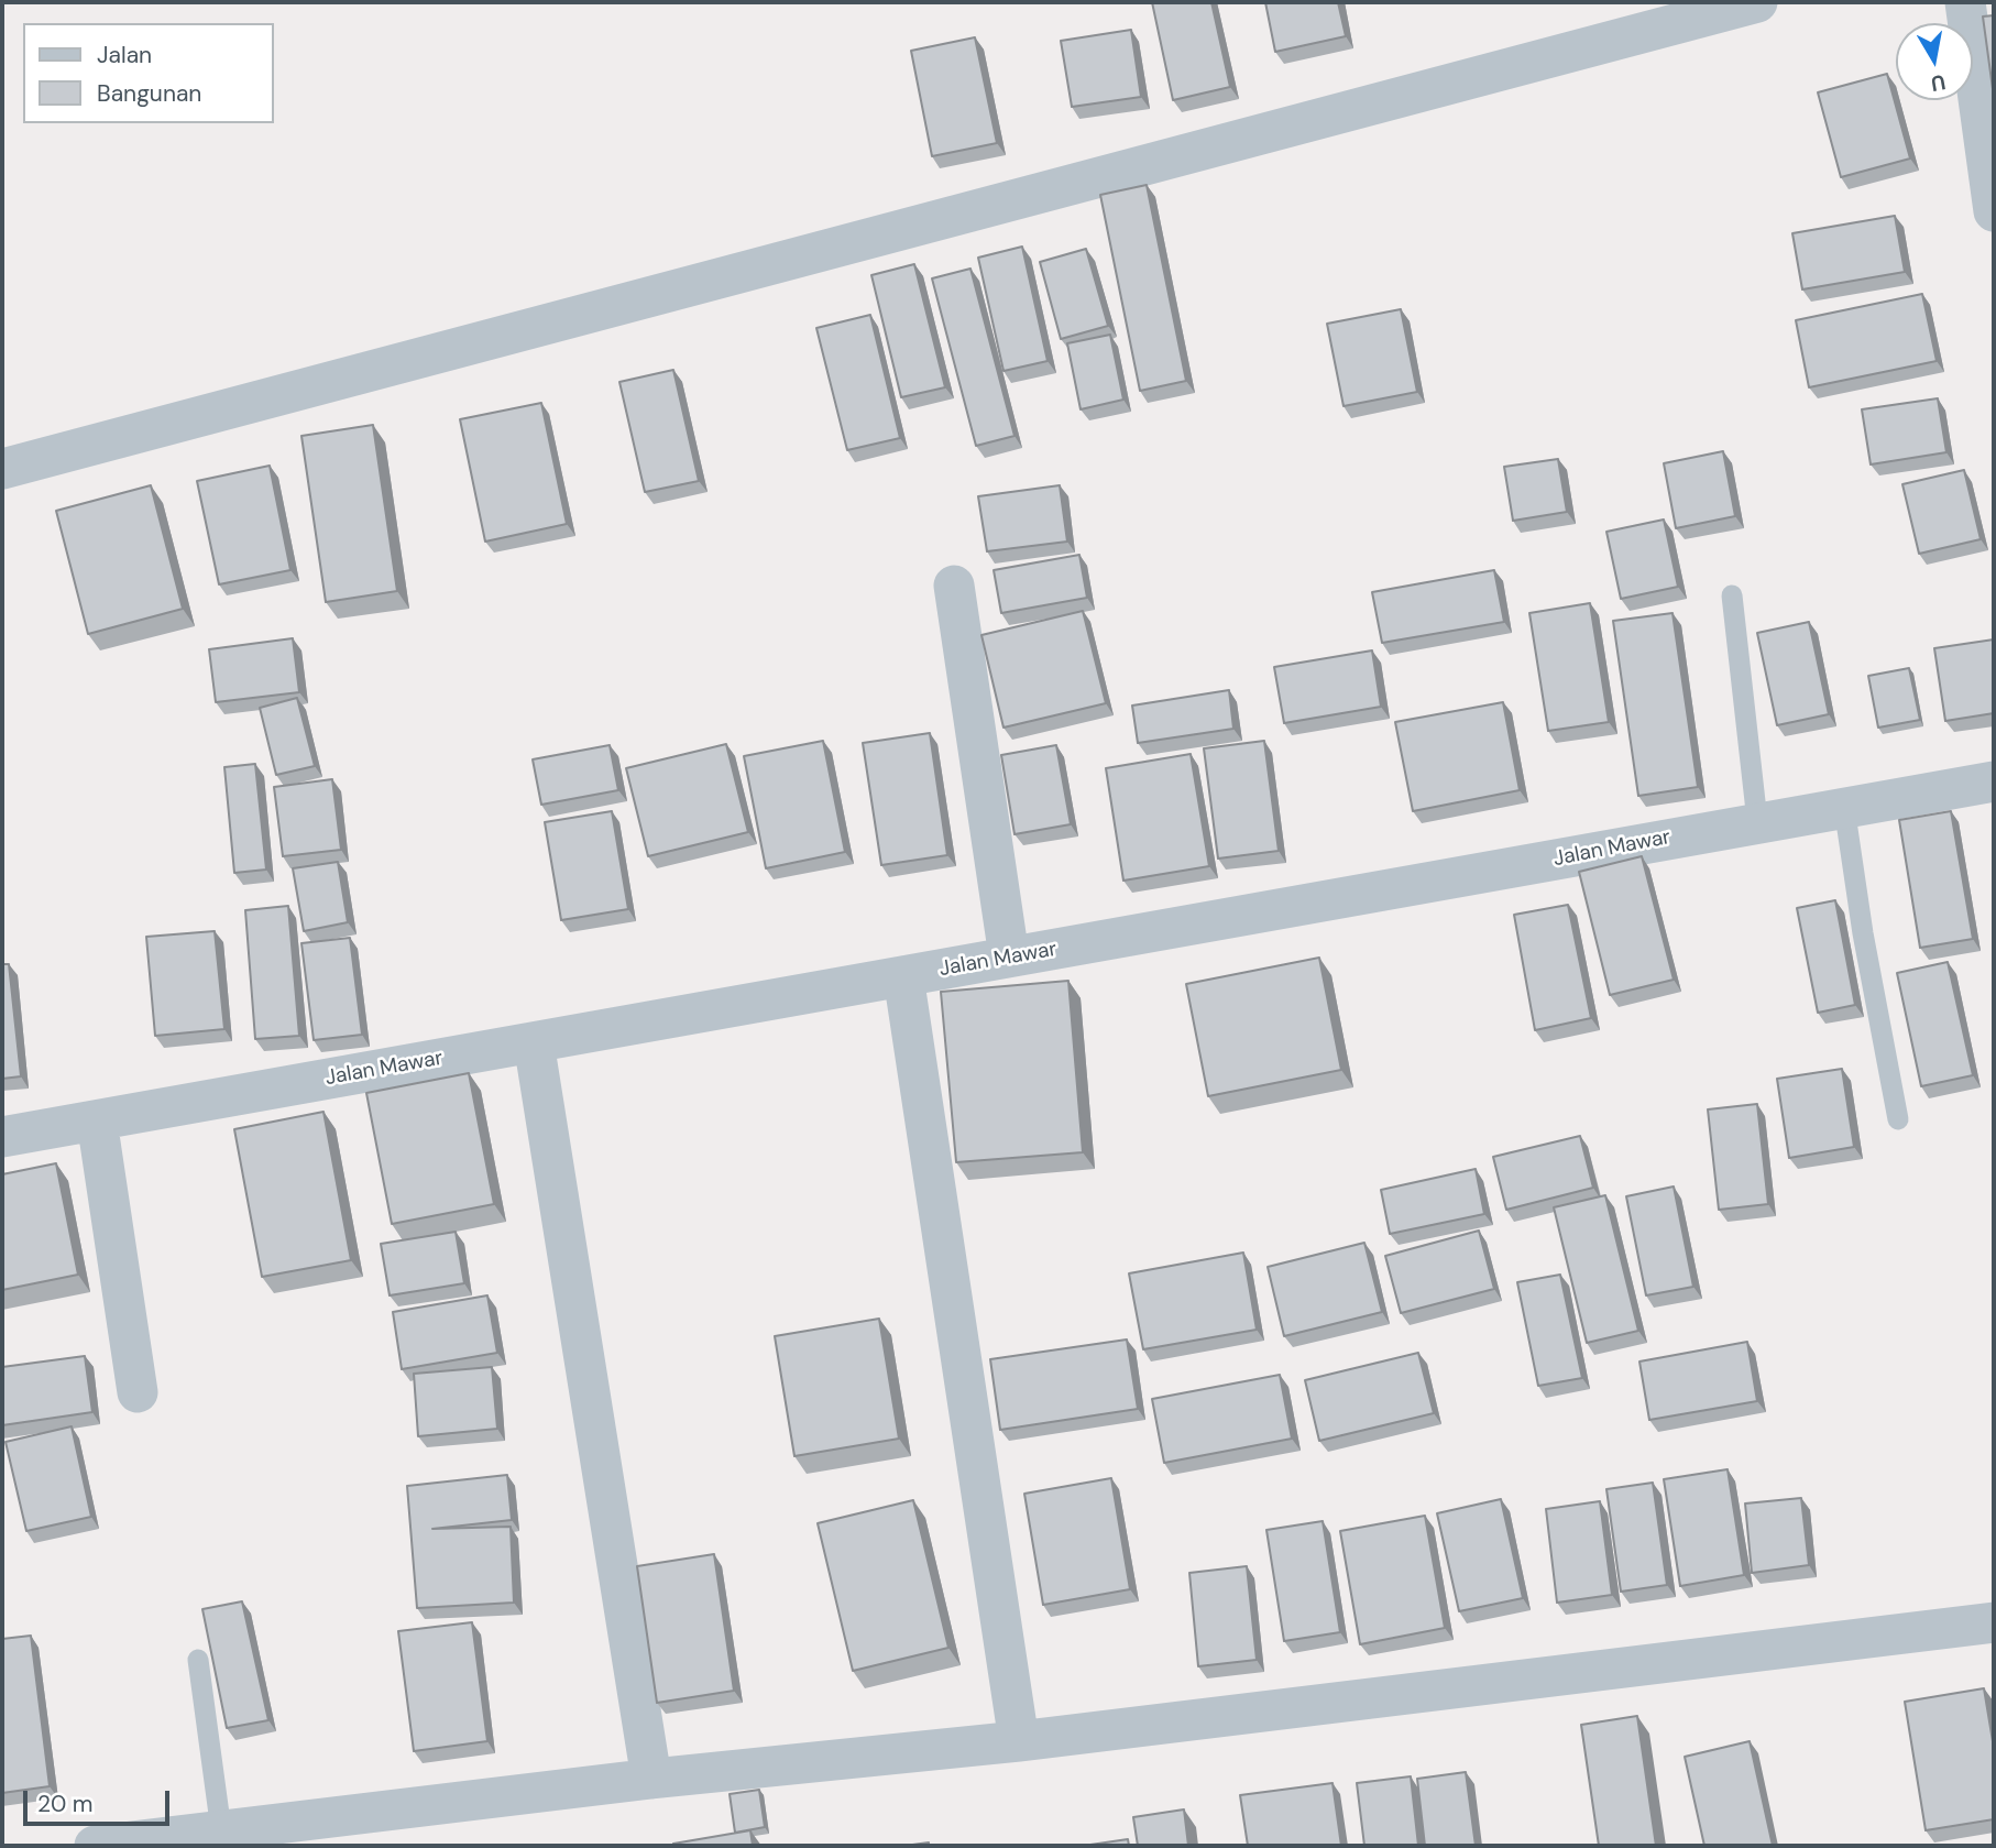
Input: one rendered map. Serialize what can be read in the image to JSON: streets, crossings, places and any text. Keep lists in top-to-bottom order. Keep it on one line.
{"streets":{"street":["Jalan Mawar"]},"legend":["Jalan","Bangunan"],"scale_bar":"20 m","north":"bottom"}
